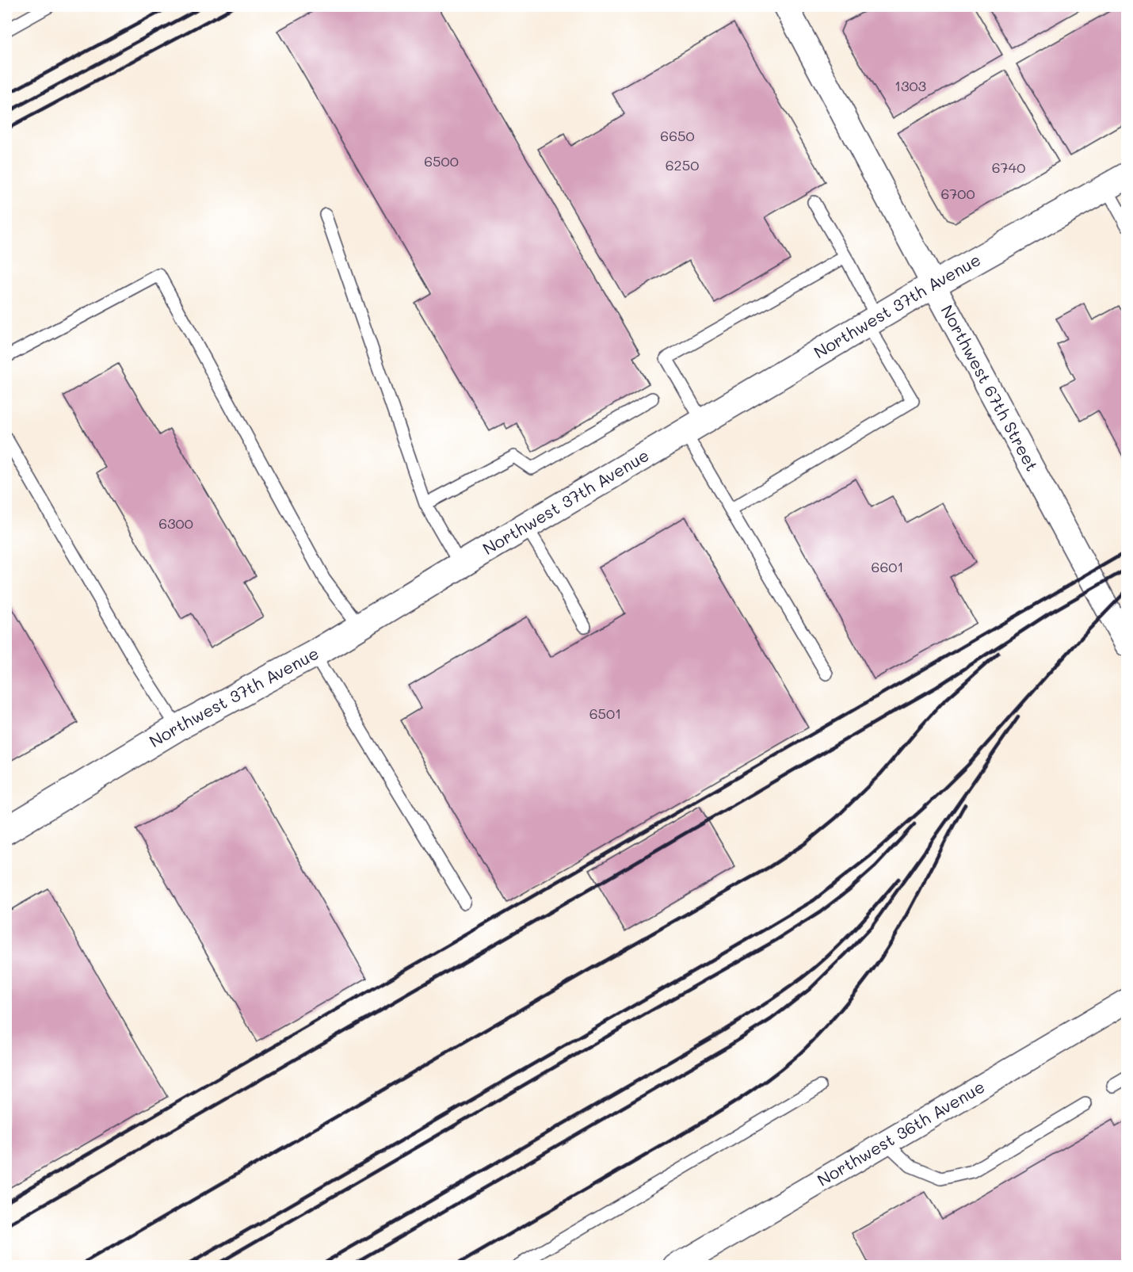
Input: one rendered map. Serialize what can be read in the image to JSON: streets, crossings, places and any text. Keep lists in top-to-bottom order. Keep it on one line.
{"streets":{"street":["Northwest 37th Avenue","Northwest 67th Street","Northwest 36th Avenue"]},"crossings":[["Northwest 37th Avenue","Northwest 67th Street"]],"house_numbers":["1303","6650","6500","6250","6740","6700","6300","6601","6501"]}
